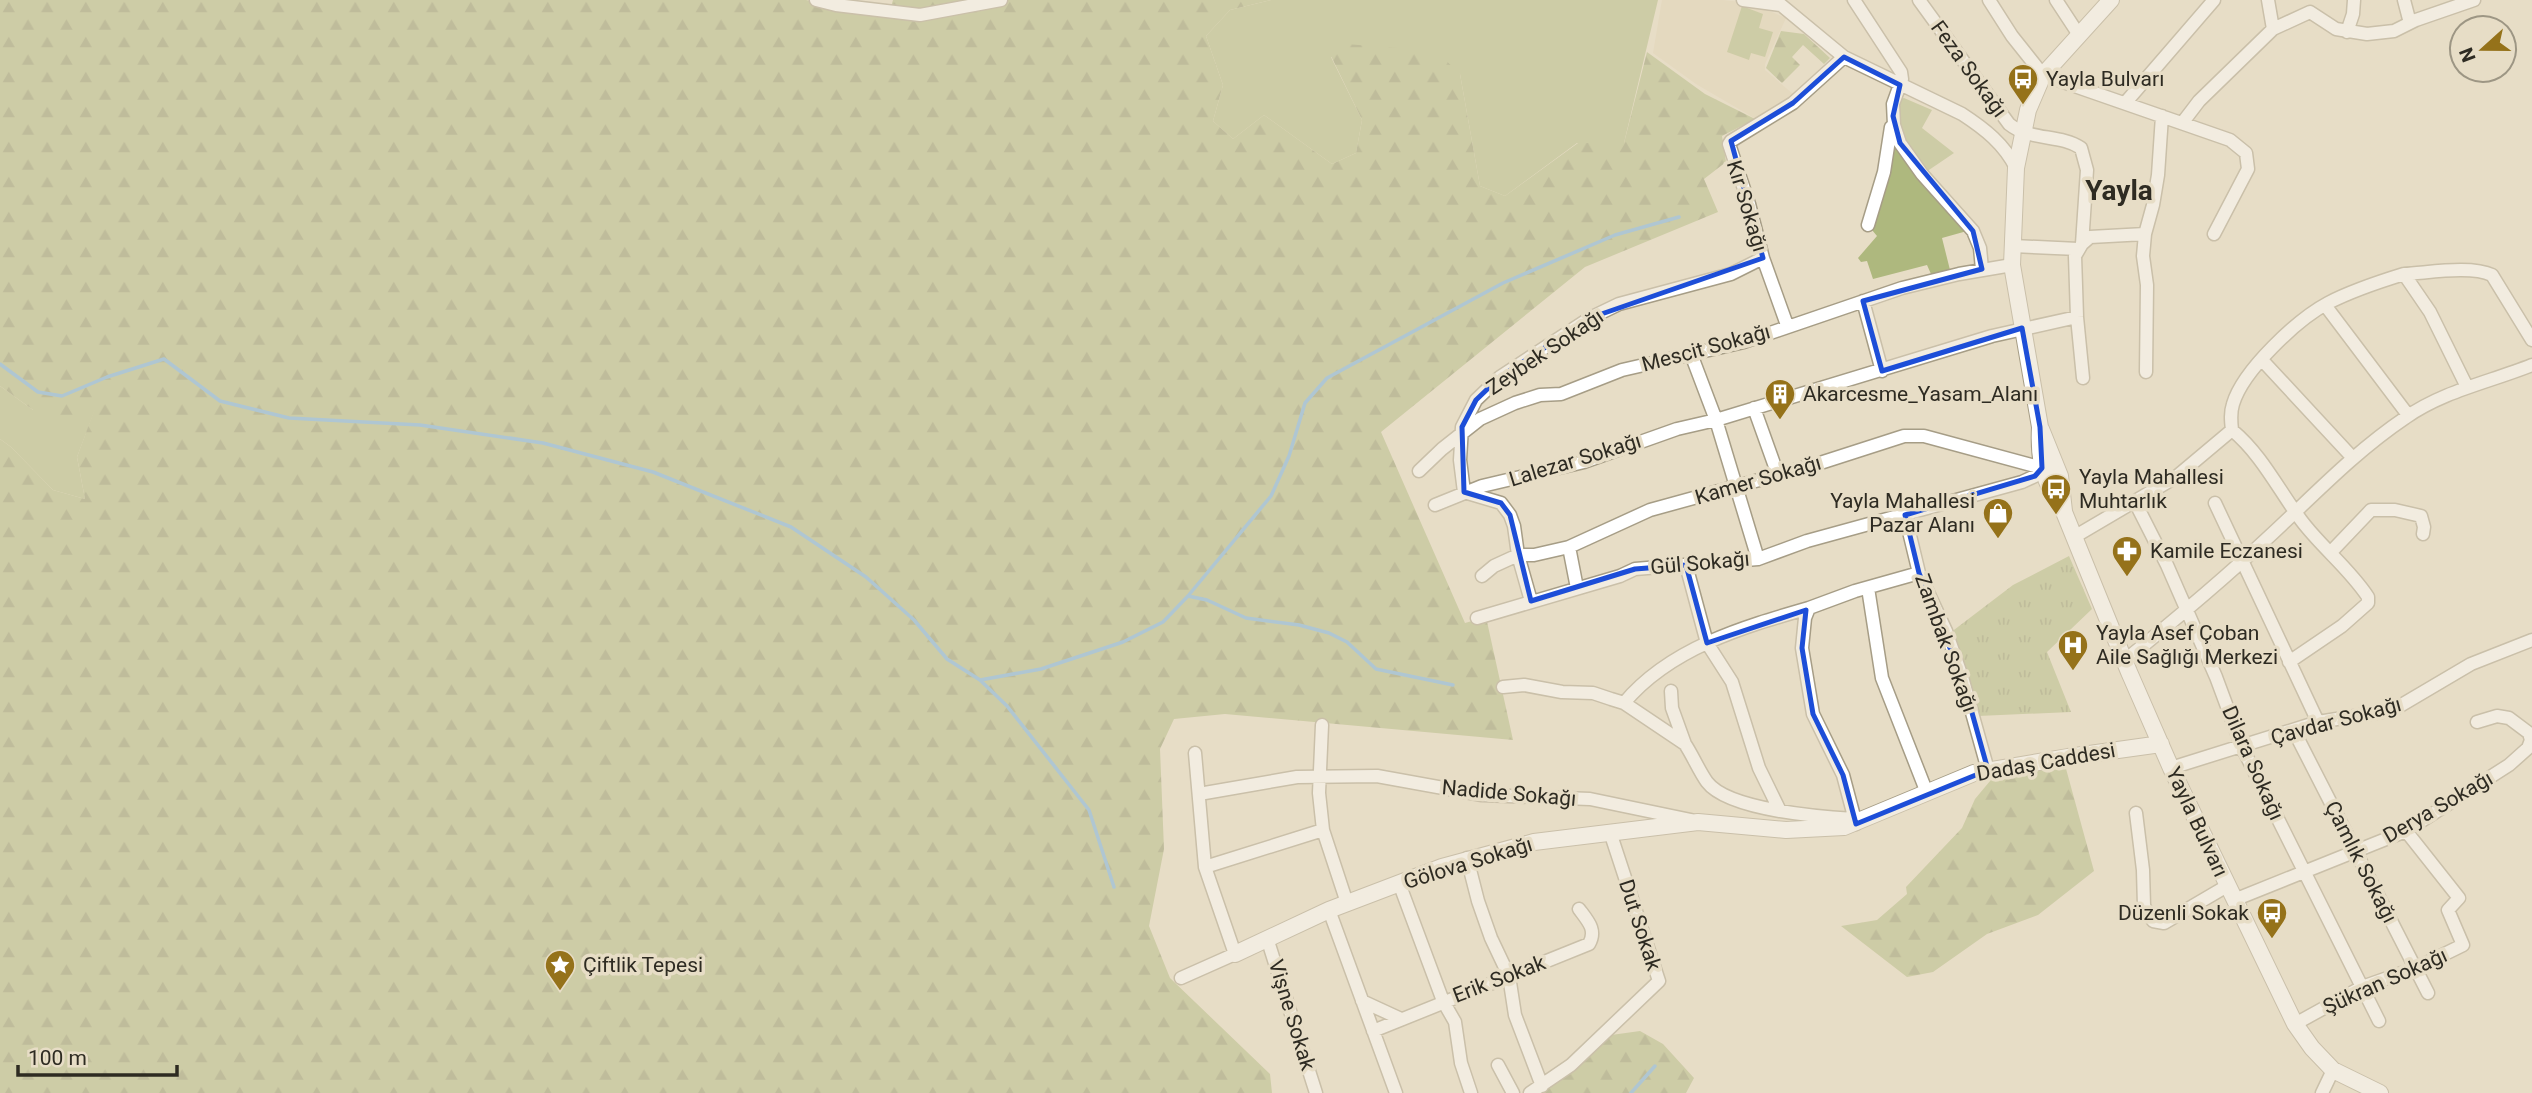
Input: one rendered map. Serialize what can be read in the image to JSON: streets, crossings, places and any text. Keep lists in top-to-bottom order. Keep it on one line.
{"streets":{"main road":["Dadaş Caddesi","Yayla Bulvarı","Gölova Sokağı"],"street":["Feza Sokağı","Kır Sokağı","Mescit Sokağı","Zeybek Sokağı","Lalezar Sokağı","Kamer Sokağı","Gül Sokağı","Zambak Sokağı","Çavdar Sokağı","Dilara Sokağı","Nadide Sokağı","Derya Sokağı","Çamlık Sokağı","Dut Sokak","Erik Sokak","Şükran Sokağı","Vişne Sokak"]},"crossings":[["Feza Sokağı","Yayla Bulvarı"],["Kır Sokağı","Mescit Sokağı"],["Kır Sokağı","Zeybek Sokağı"],["Mescit Sokağı","Zeybek Sokağı"],["Mescit Sokağı","Yayla Bulvarı"],["Zeybek Sokağı","Lalezar Sokağı"],["Lalezar Sokağı","Yayla Bulvarı"],["Kamer Sokağı","Gül Sokağı"],["Kamer Sokağı","Yayla Bulvarı"],["Gül Sokağı","Zambak Sokağı"],["Gül Sokağı","Yayla Bulvarı"],["Zambak Sokağı","Dadaş Caddesi"],["Çavdar Sokağı","Dilara Sokağı"],["Çavdar Sokağı","Yayla Bulvarı"],["Çavdar Sokağı","Çamlık Sokağı"],["Dadaş Caddesi","Yayla Bulvarı"],["Dadaş Caddesi","Gölova Sokağı"],["Dilara Sokağı","Derya Sokağı"],["Dilara Sokağı","Şükran Sokağı"],["Nadide Sokağı","Gölova Sokağı"],["Derya Sokağı","Yayla Bulvarı"],["Derya Sokağı","Çamlık Sokağı"],["Derya Sokağı","Şükran Sokağı"],["Yayla Bulvarı","Şükran Sokağı"],["Çamlık Sokağı","Şükran Sokağı"],["Gölova Sokağı","Dut Sokak"],["Gölova Sokağı","Vişne Sokak"]],"districts":["Yayla"],"places":{"bus stop":["Yayla Bulvarı","Yayla Mahallesi Muhtarlık","Düzenli Sokak"],"building":["Akarcesme_Yasam_Alanı"],"shop":["Yayla Mahallesi Pazar Alanı"],"pharmacy":["Kamile Eczanesi"],"hospital":["Yayla Asef Çoban Aile Sağlığı Merkezi"],"place":["Çiftlik Tepesi"]},"scale_bar":"100 m","north":"left"}
